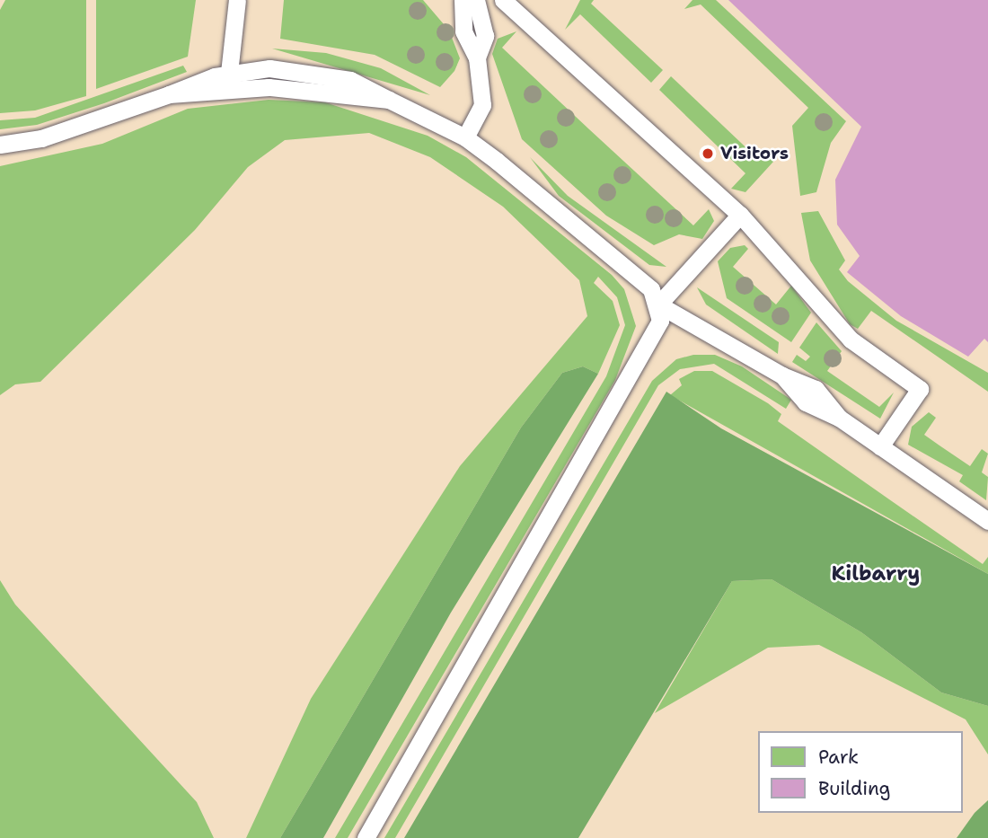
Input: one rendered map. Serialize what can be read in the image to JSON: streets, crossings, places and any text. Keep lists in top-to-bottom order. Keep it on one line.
{"districts":["Kilbarry"],"places":["Visitors"],"legend":["Park","Building"]}
